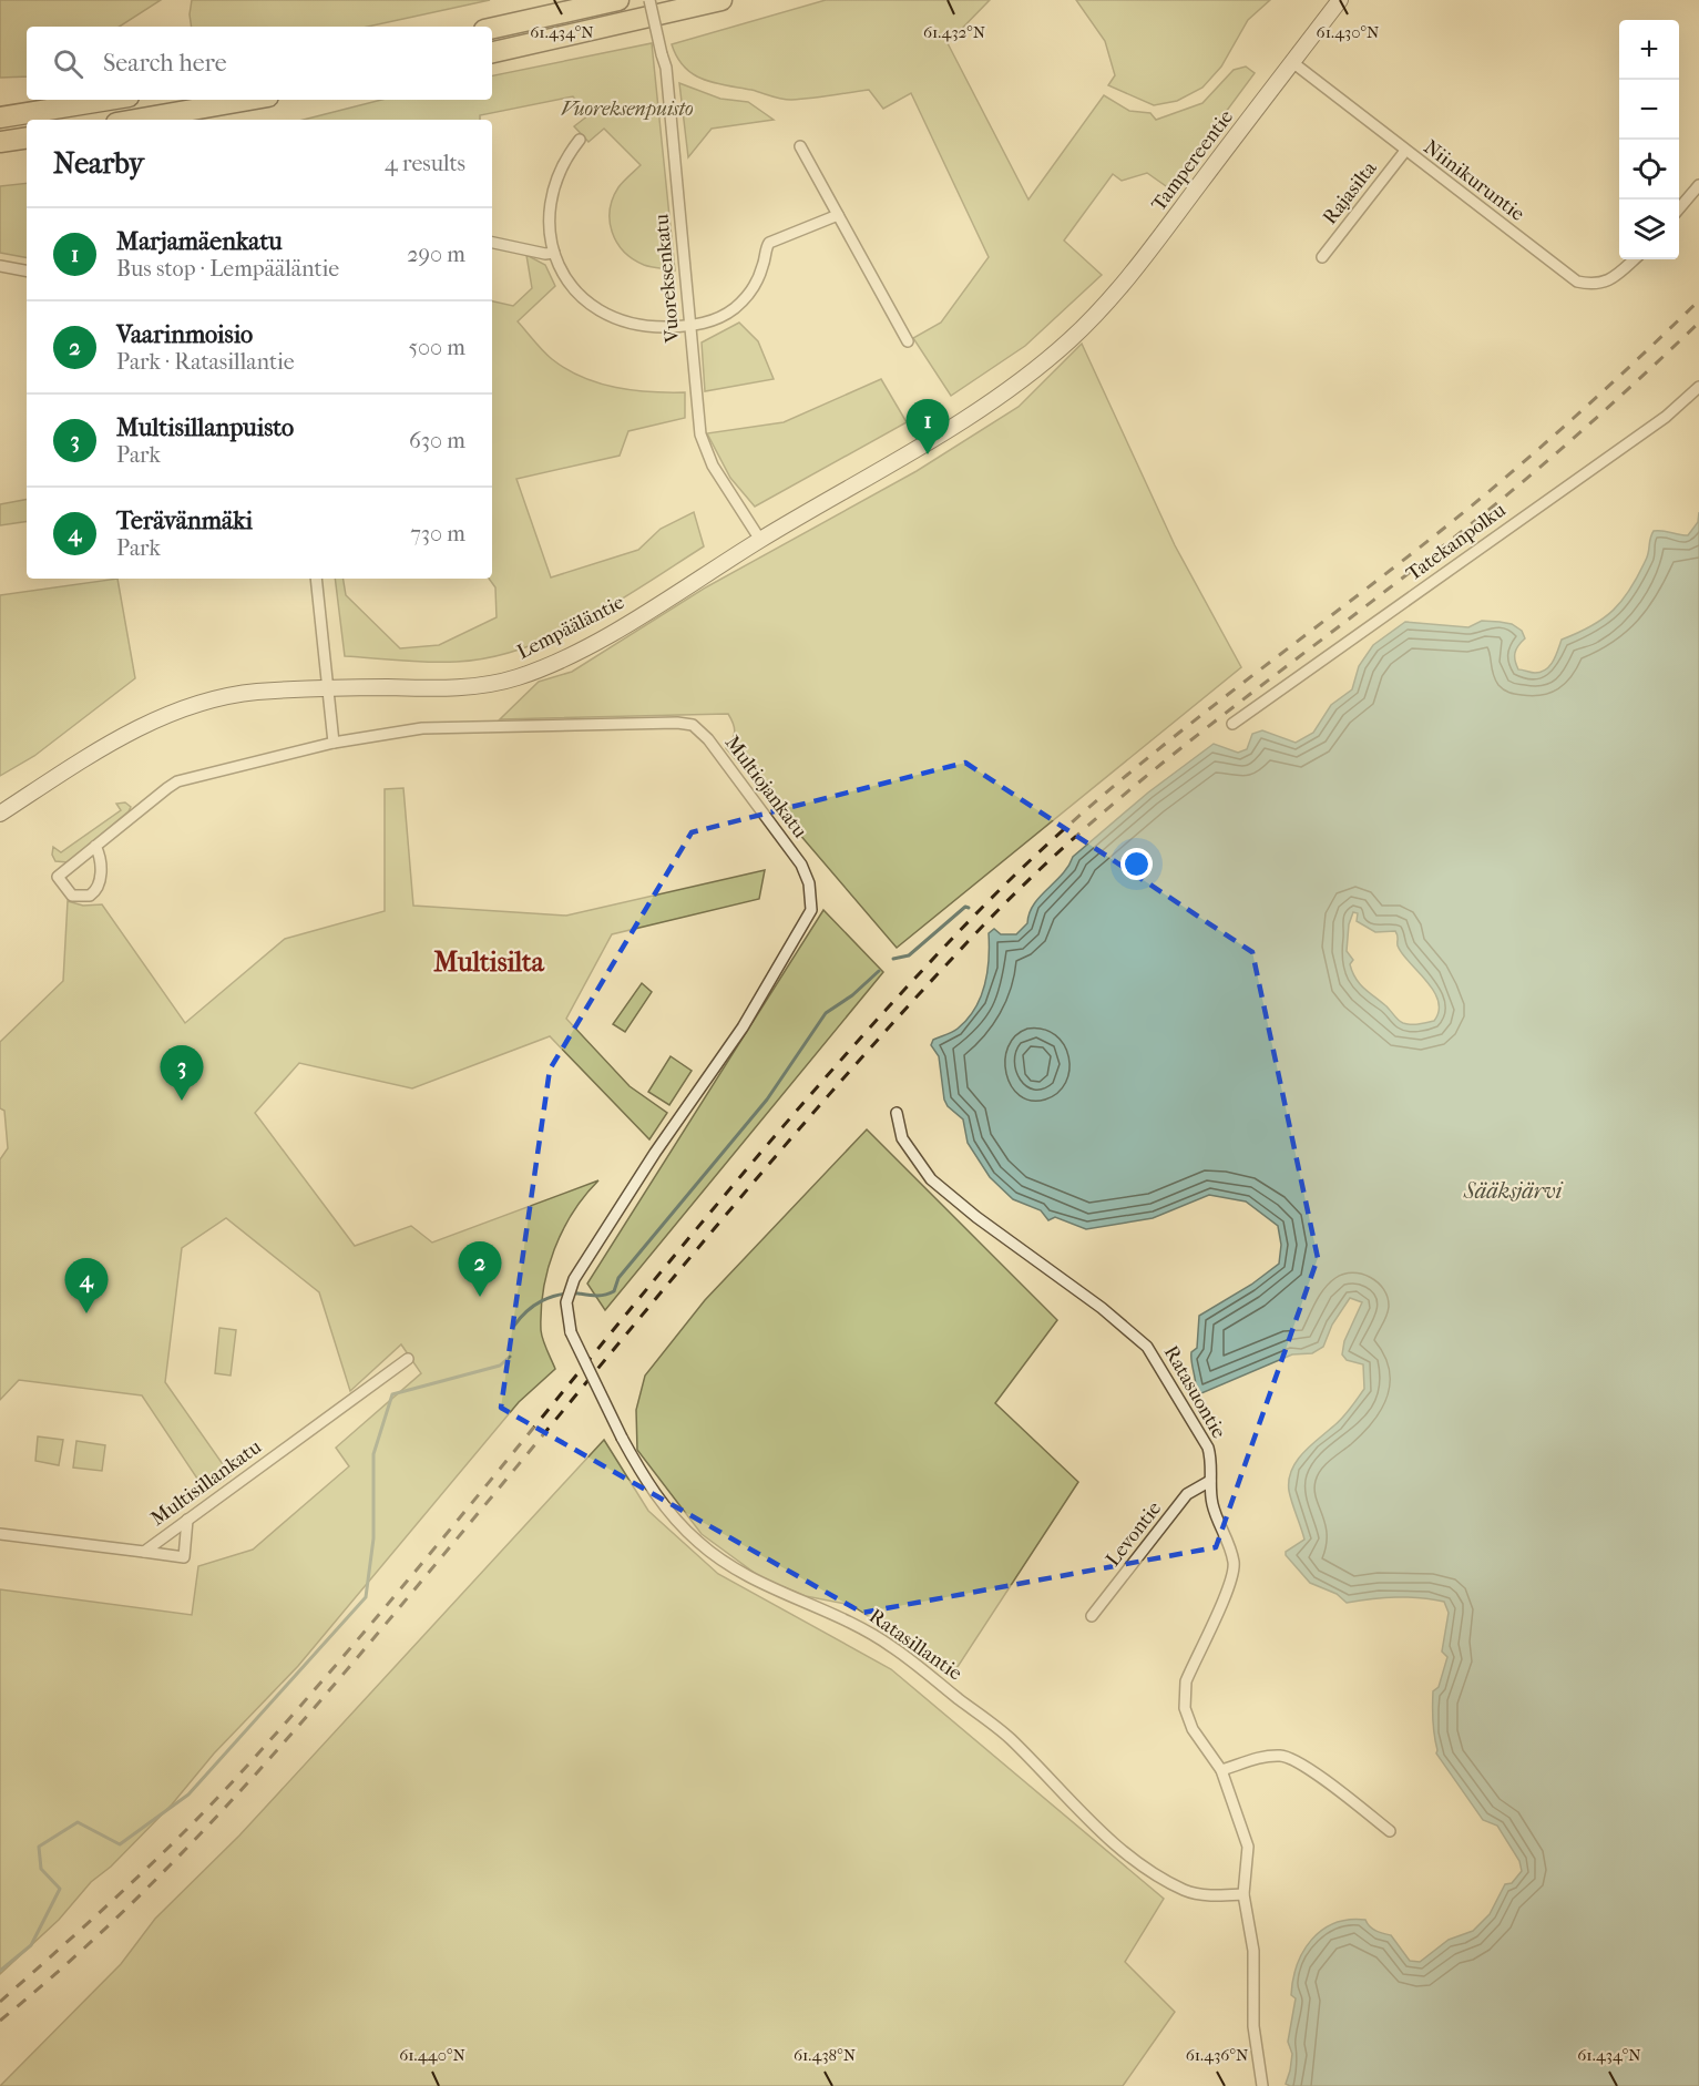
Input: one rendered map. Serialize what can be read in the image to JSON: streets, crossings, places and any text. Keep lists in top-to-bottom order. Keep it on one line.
{"streets":{"main road":["Tampereentie","Lempääläntie"],"street":["Niinikuruntie","Rajasilta","Vuoreksenkatu","Tatekanpolku","Multiojankatu","Ratasuontie","Multisillankatu","Levontie","Ratasillantie"]},"crossings":[["Tampereentie","Niinikuruntie"],["Tampereentie","Lempääläntie"],["Niinikuruntie","Rajasilta"],["Vuoreksenkatu","Lempääläntie"],["Multiojankatu","Ratasillantie"],["Ratasuontie","Levontie"],["Ratasuontie","Ratasillantie"]],"districts":["Multisilta"],"water":["Sääksjärvi"],"parks":["Vuoreksenpuisto"],"page":{"map_buttons":["+","−"],"search":"Search here","heading":["Nearby","4 results"],"list":[{"mark":"1","name":"Marjamäenkatu","note":"Bus stop · Lempääläntie","value":"290 m"},{"mark":"2","name":"Vaarinmoisio","note":"Park · Ratasillantie","value":"500 m"},{"mark":"3","name":"Multisillanpuisto","note":"Park","value":"630 m"},{"mark":"4","name":"Terävänmäki","note":"Park","value":"730 m"}],"pins":["1","3","2","4"]},"coordinates":["61.434°N","61.432°N","61.430°N","61.440°N","61.438°N","61.436°N"]}
